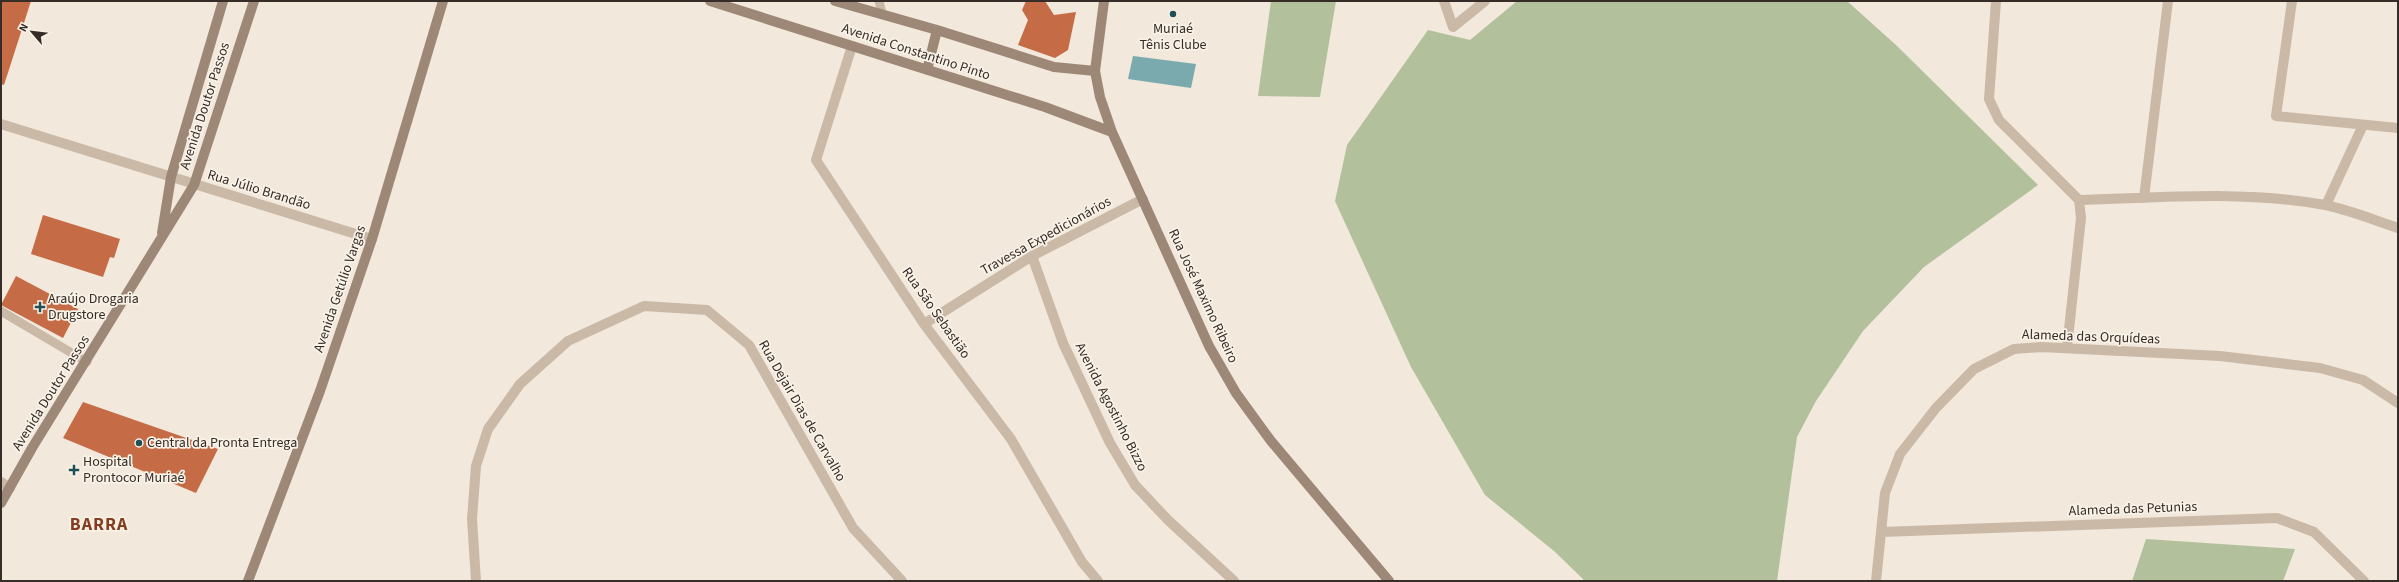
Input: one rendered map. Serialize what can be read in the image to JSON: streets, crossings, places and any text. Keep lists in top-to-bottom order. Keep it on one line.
{"streets":{"street":["Avenida Constantino Pinto","Avenida Doutor Passos","Rua Júlio Brandão","Travessa Expedicionários","Avenida Getúlio Vargas","Rua José Maximo Ribeiro","Rua São Sebastião","Alameda das Orquídeas","Avenida Agostinho Bizzo","Rua Dejair Dias de Carvalho","Alameda das Petunias"]},"crossings":[["Avenida Constantino Pinto","Rua José Maximo Ribeiro"],["Avenida Constantino Pinto","Rua São Sebastião"],["Avenida Doutor Passos","Rua Júlio Brandão"],["Rua Júlio Brandão","Avenida Getúlio Vargas"],["Travessa Expedicionários","Rua José Maximo Ribeiro"],["Travessa Expedicionários","Rua São Sebastião"],["Travessa Expedicionários","Avenida Agostinho Bizzo"],["Alameda das Orquídeas","Alameda das Petunias"]],"districts":["BARRA"],"places":{"other":["Muriaé Tênis Clube","Central da Pronta Entrega"],"health":["Araújo Drogaria Drugstore","Hospital Prontocor Muriaé"]},"north":"top left"}
